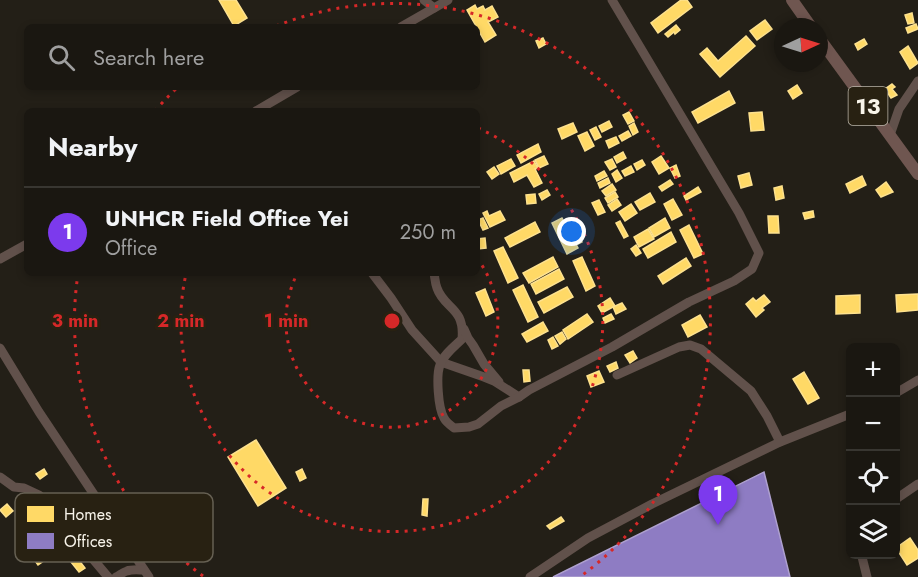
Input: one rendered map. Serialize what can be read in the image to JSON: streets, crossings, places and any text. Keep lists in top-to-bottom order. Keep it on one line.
{"streets":{"main road":["13"]},"legend":["Homes","Offices"],"north":"right","page":{"search":"Search here","heading":"Nearby","list":[{"mark":"1","name":"UNHCR Field Office Yei","note":"Office","value":"250 m"}],"map_buttons":["+","−"],"pins":"1"},"rings":["1 min","3 min","2 min"]}
